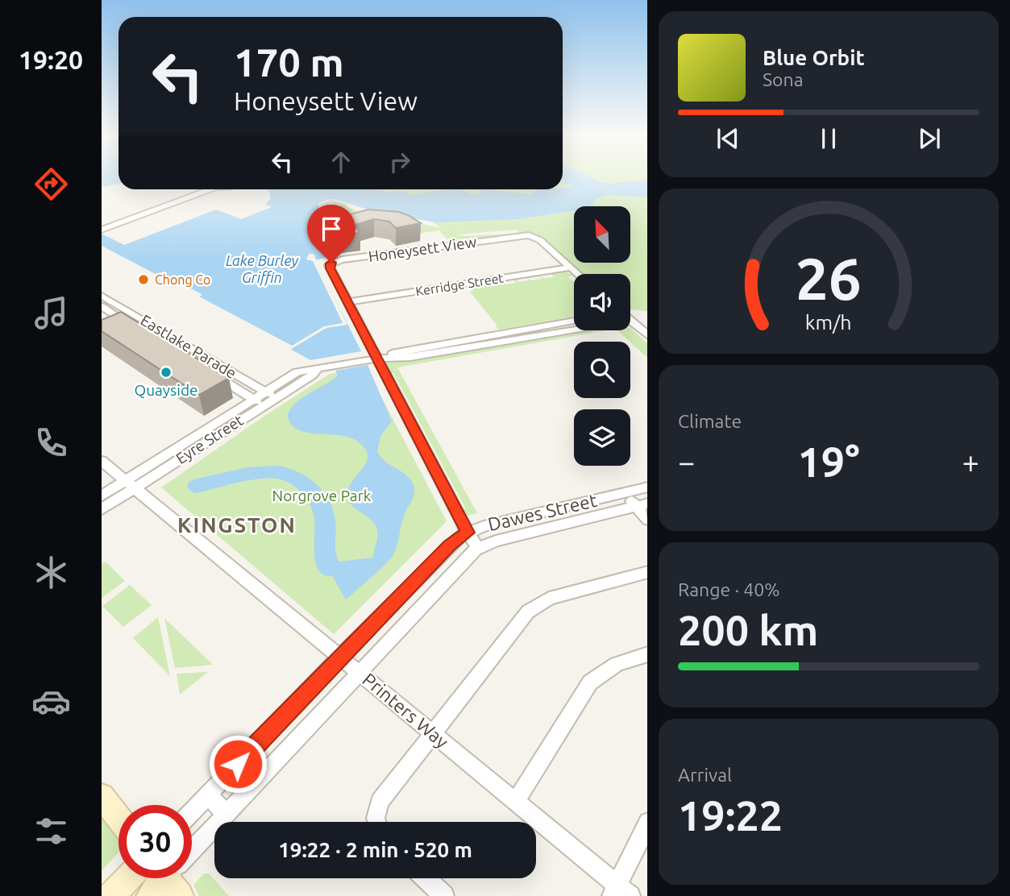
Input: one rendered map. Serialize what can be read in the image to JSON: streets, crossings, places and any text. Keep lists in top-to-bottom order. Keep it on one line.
{"streets":{"street":["Honeysett View","Kerridge Street","Eastlake Parade","Eyre Street","Dawes Street","Printers Way"]},"crossings":[["Honeysett View","Kerridge Street"],["Honeysett View","Eyre Street"],["Honeysett View","Dawes Street"],["Eastlake Parade","Eyre Street"],["Eyre Street","Printers Way"],["Dawes Street","Printers Way"]],"districts":["KINGSTON"],"water":["Lake Burley Griffin"],"parks":["Norgrove Park"],"places":["Chong Co","Quayside"],"north":"top left","page":{"tabs":"19:20","turn":["170 m","Honeysett View"],"song":["Blue Orbit","Sona"],"tile":["Climate",["Range · 40%","200 km"],["Arrival","19:22"]],"heat":["−","19°","+"],"limit":"30","trip":"19:22 · 2 min · 520 m","gauge":["26","km/h"]}}
